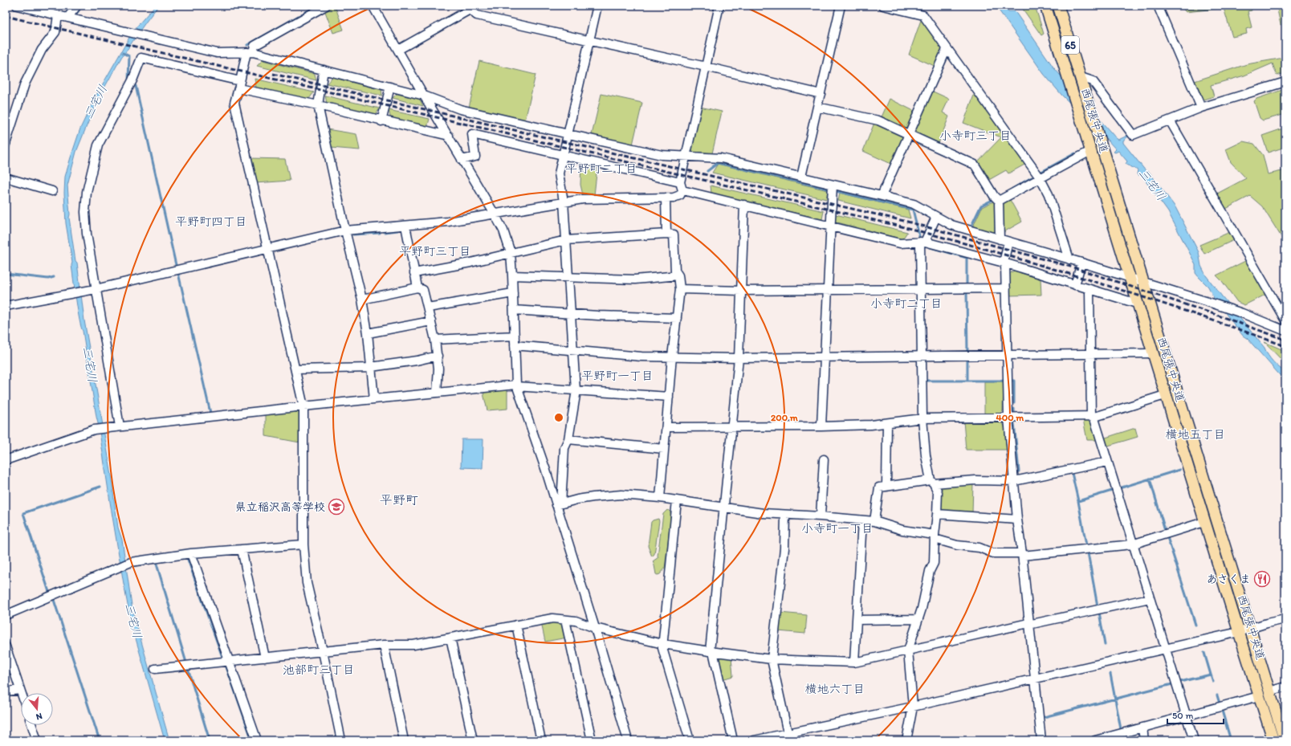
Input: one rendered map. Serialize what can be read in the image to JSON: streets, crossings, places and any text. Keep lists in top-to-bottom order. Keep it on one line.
{"streets":{"main road":["65","西尾張中央道"]},"districts":["小寺町三丁目","平野町二丁目","平野町四丁目","平野町三丁目","小寺町二丁目","平野町一丁目","横地五丁目","平野町","小寺町一丁目","池部町三丁目","横地六丁目"],"water":["三宅川"],"places":{"school or university":["県立稲沢高等学校"],"restaurant":["あさくま"]},"scale_bar":"50 m","north":"bottom","rings":["200 m","400 m"]}
